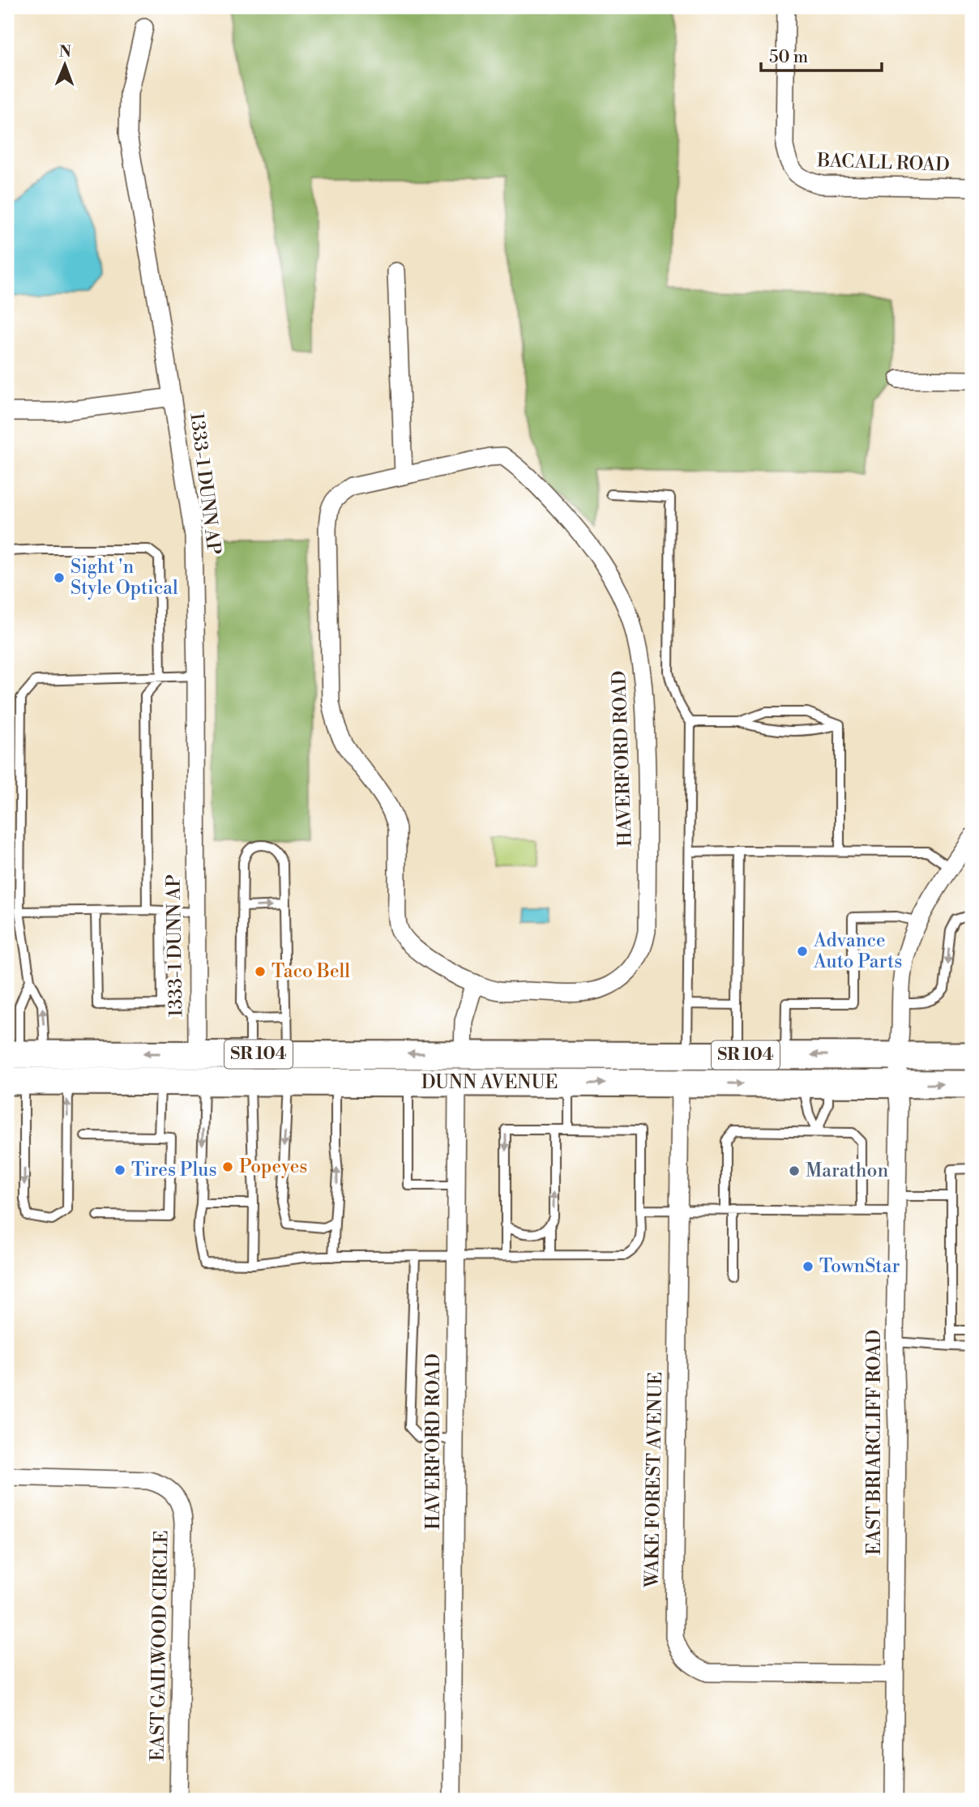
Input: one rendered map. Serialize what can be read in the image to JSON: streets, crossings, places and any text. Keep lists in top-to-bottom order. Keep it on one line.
{"streets":{"main road":["SR 104","DUNN AVENUE"],"street":["BACALL ROAD","1333-1 DUNN AP","HAVERFORD ROAD","EAST BRIARCLIFF ROAD","WAKE FOREST AVENUE","EAST GAILWOOD CIRCLE"]},"crossings":[["1333-1 DUNN AP","DUNN AVENUE"],["HAVERFORD ROAD","DUNN AVENUE"],["DUNN AVENUE","EAST BRIARCLIFF ROAD"],["DUNN AVENUE","WAKE FOREST AVENUE"],["EAST BRIARCLIFF ROAD","WAKE FOREST AVENUE"]],"places":["Sight 'n Style Optical","Advance Auto Parts","Taco Bell","Popeyes","Tires Plus","Marathon","TownStar"],"scale_bar":"50 m","north":"top"}
